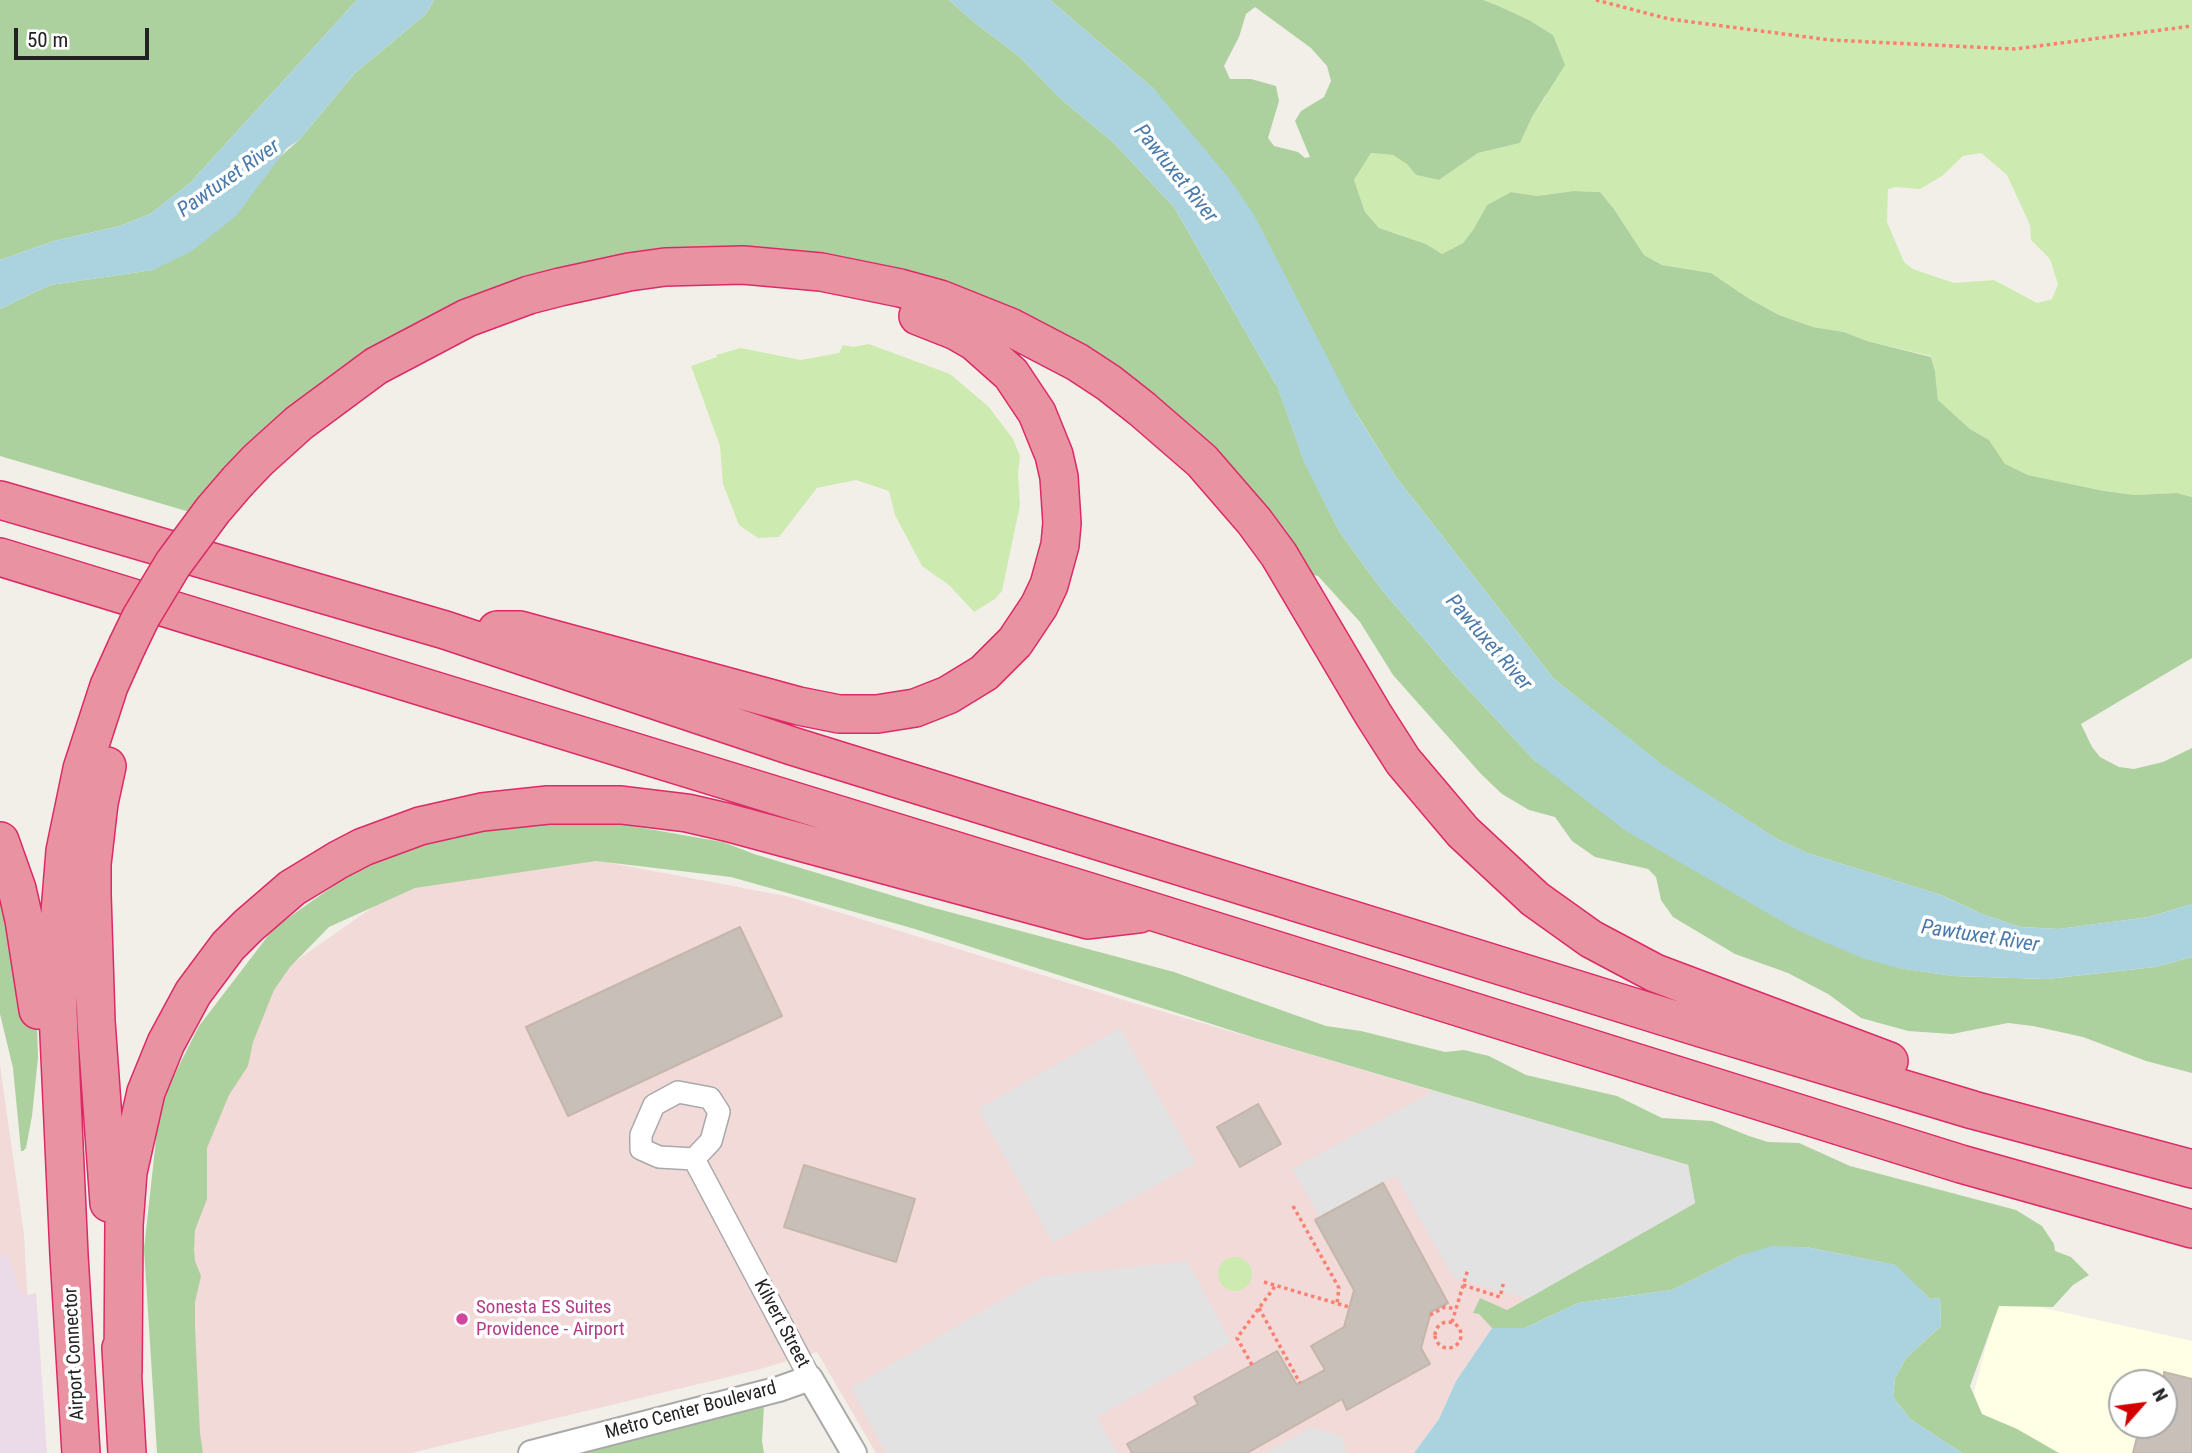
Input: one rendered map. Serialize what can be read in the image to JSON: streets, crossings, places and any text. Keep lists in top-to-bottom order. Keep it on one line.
{"streets":{"highway":["Airport Connector"],"street":["Kilvert Street","Metro Center Boulevard"]},"crossings":[["Kilvert Street","Metro Center Boulevard"]],"water":["Pawtuxet River"],"places":["Sonesta ES Suites Providence - Airport"],"scale_bar":"50 m","north":"top right"}
